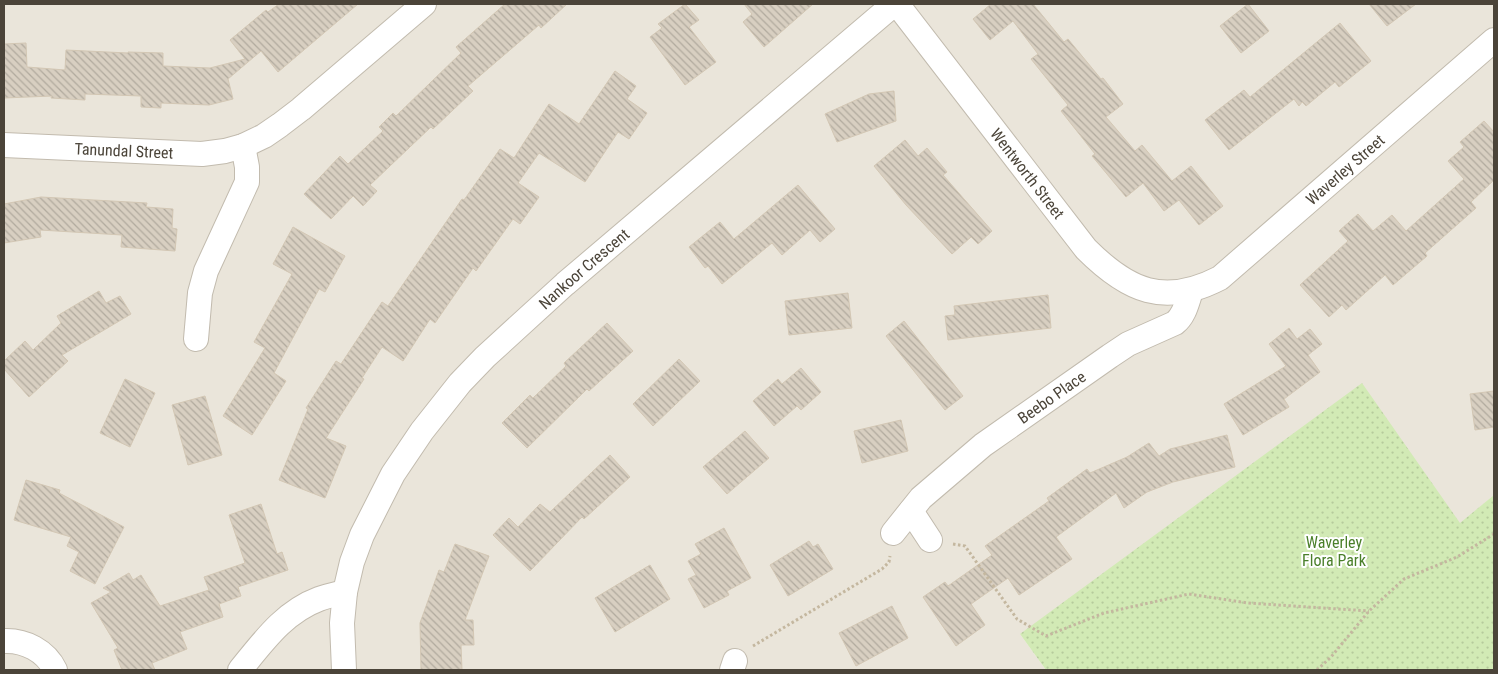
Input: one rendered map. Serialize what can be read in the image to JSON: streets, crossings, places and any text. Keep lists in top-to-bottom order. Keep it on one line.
{"streets":{"street":["Tanundal Street","Waverley Street","Wentworth Street","Nankoor Crescent","Beebo Place"]},"crossings":[["Waverley Street","Wentworth Street"],["Waverley Street","Beebo Place"],["Wentworth Street","Nankoor Crescent"],["Wentworth Street","Beebo Place"]],"parks":["Waverley Flora Park"]}
